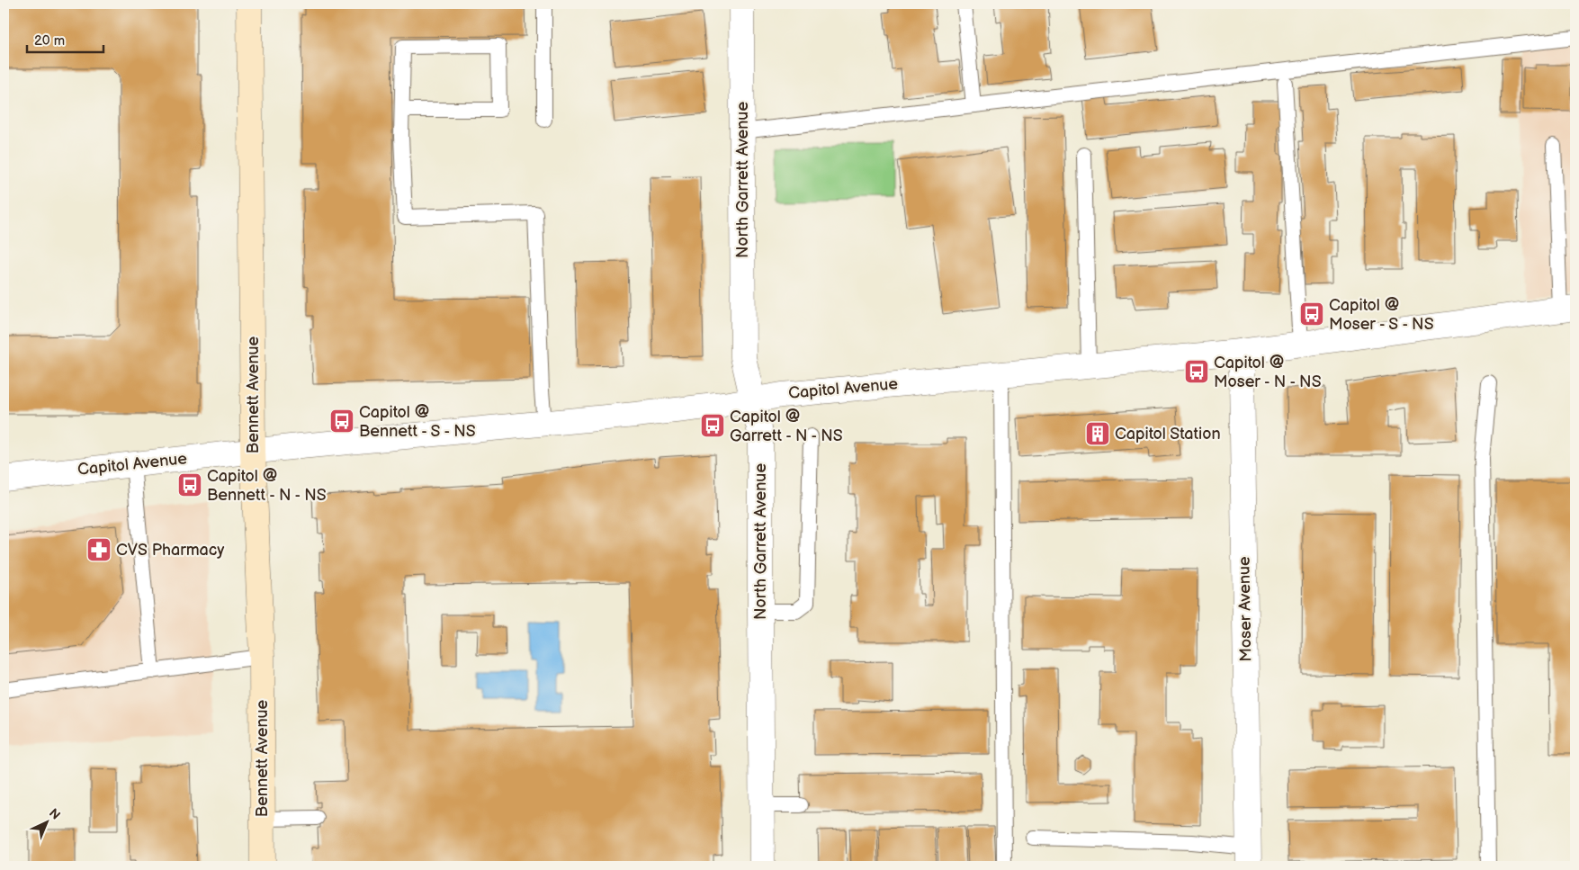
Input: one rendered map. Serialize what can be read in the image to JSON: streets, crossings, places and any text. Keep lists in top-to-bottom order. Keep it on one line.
{"streets":{"street":["North Garrett Avenue","Capitol Avenue","Bennett Avenue","Moser Avenue"]},"crossings":[["North Garrett Avenue","Capitol Avenue"],["Capitol Avenue","Bennett Avenue"],["Capitol Avenue","Moser Avenue"]],"places":{"bus stop":["Capitol @ Moser - S - NS","Capitol @ Moser - N - NS","Capitol @ Bennett - S - NS","Capitol @ Garrett - N - NS","Capitol @ Bennett - N - NS"],"building":["Capitol Station"],"pharmacy":["CVS Pharmacy"]},"scale_bar":"20 m","north":"top right"}
